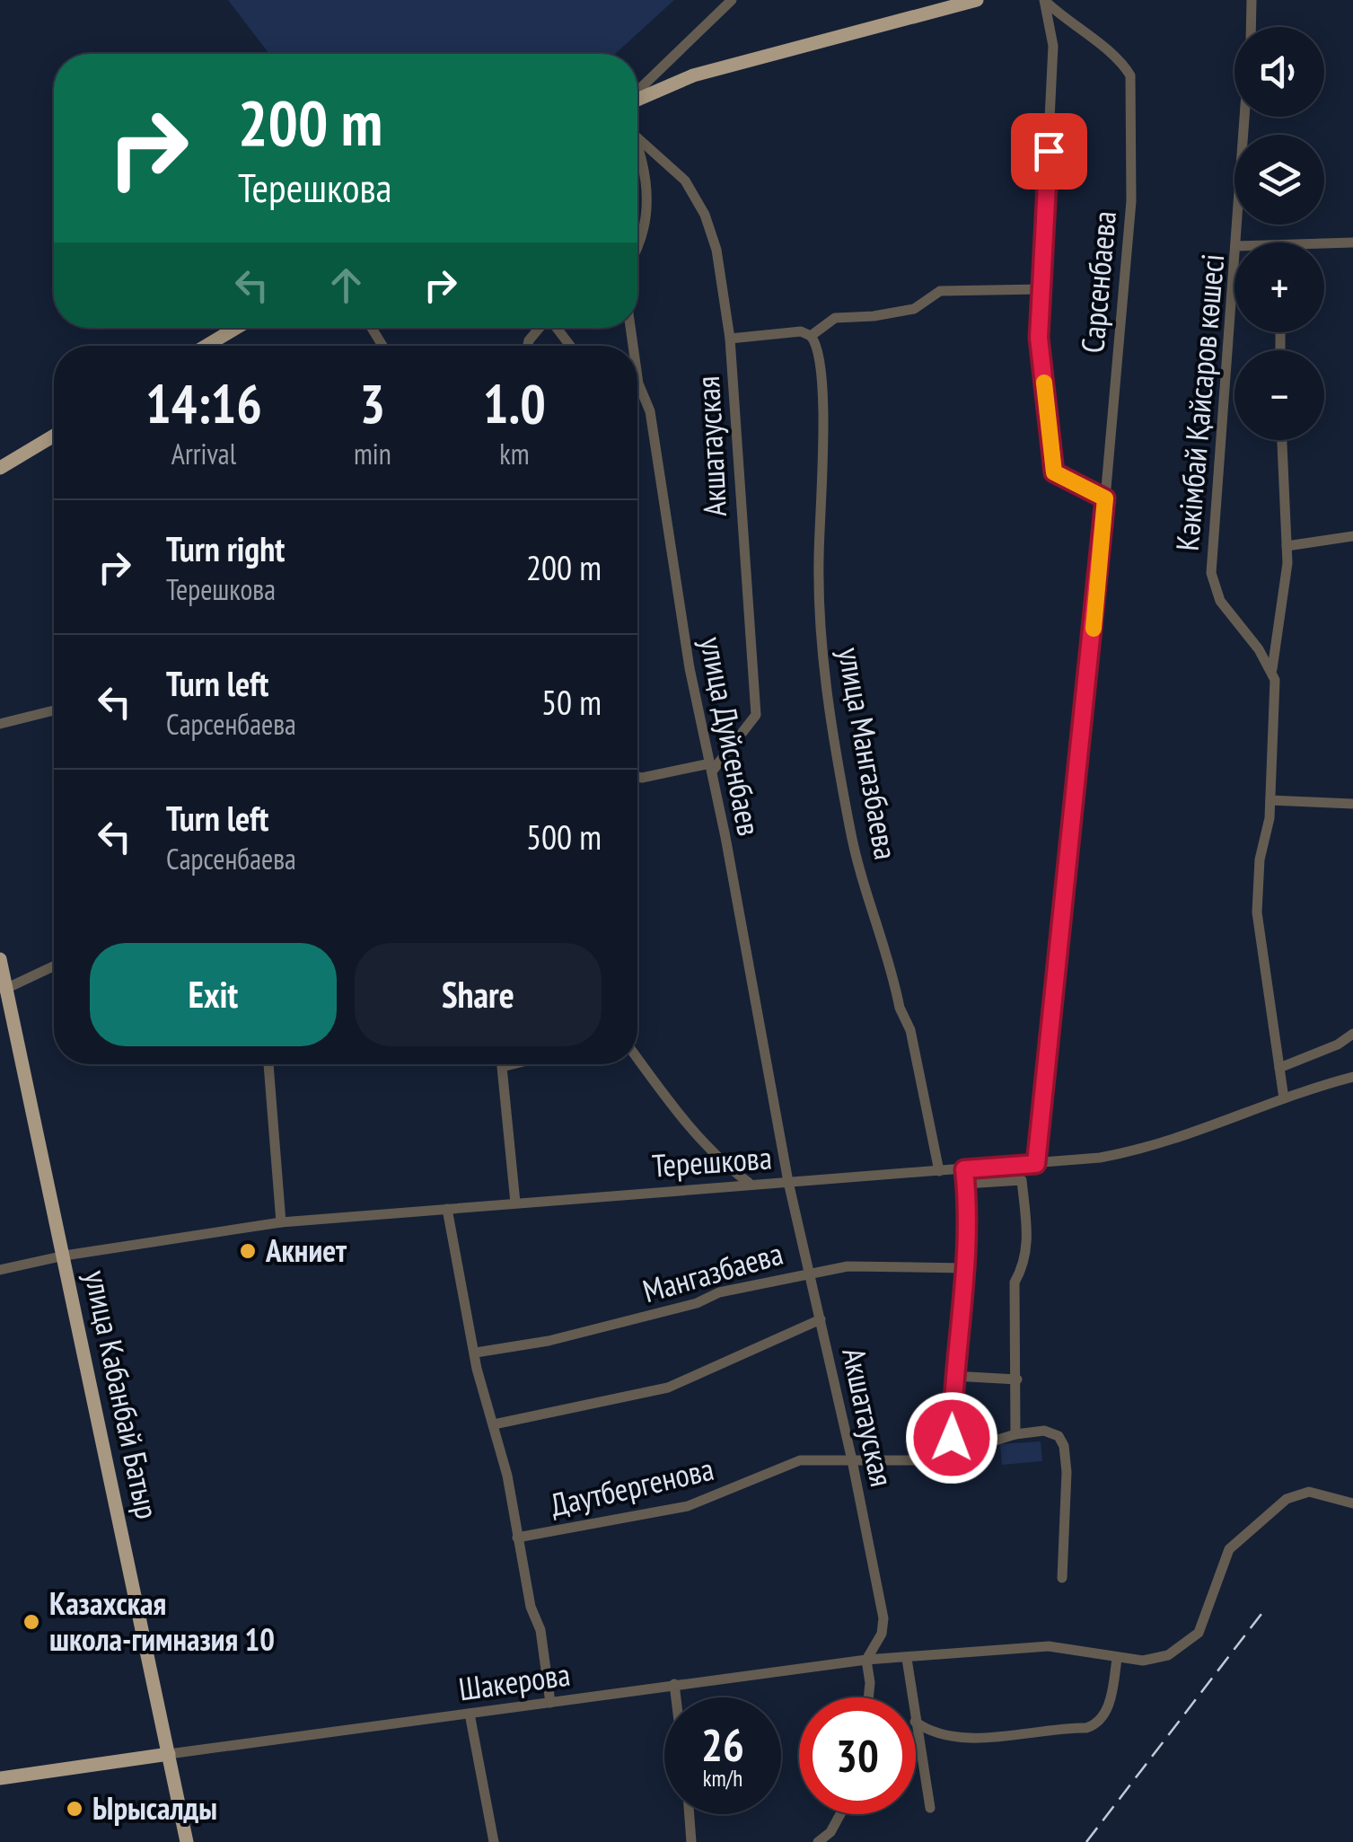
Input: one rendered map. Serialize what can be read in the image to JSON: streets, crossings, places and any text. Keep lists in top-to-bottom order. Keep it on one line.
{"streets":{"main road":["улица Кабанбай Батыр"],"street":["Сарсенбаева","Кәкімбай Қайсаров көшесі","Акшатауская","улица Дуйсенбаев","улица Мангазбаева","Терешкова","Мангазбаева","Даутбергенова","Шакерова"]},"crossings":[["Сарсенбаева","Терешкова"],["Акшатауская","улица Дуйсенбаев"],["Акшатауская","Терешкова"],["Акшатауская","Мангазбаева"],["Акшатауская","Даутбергенова"],["Акшатауская","Шакерова"],["улица Дуйсенбаев","Терешкова"],["улица Мангазбаева","Терешкова"],["Терешкова","улица Кабанбай Батыр"],["улица Кабанбай Батыр","Шакерова"]],"places":["Акниет","Казахская школа-гимназия 10","Ырысалды"],"page":{"map_buttons":["+","−"],"turn":["200 m","Терешкова"],"eta":["14:16","Arrival","3","min","1.0","km"],"list":[{"name":"Turn right","note":"Терешкова","value":"200 m"},{"name":"Turn left","note":"Сарсенбаева","value":"50 m"},{"name":"Turn left","note":"Сарсенбаева","value":"500 m"}],"buttons":["Exit","Share"],"speed":"26 km/h","limit":"30"}}
